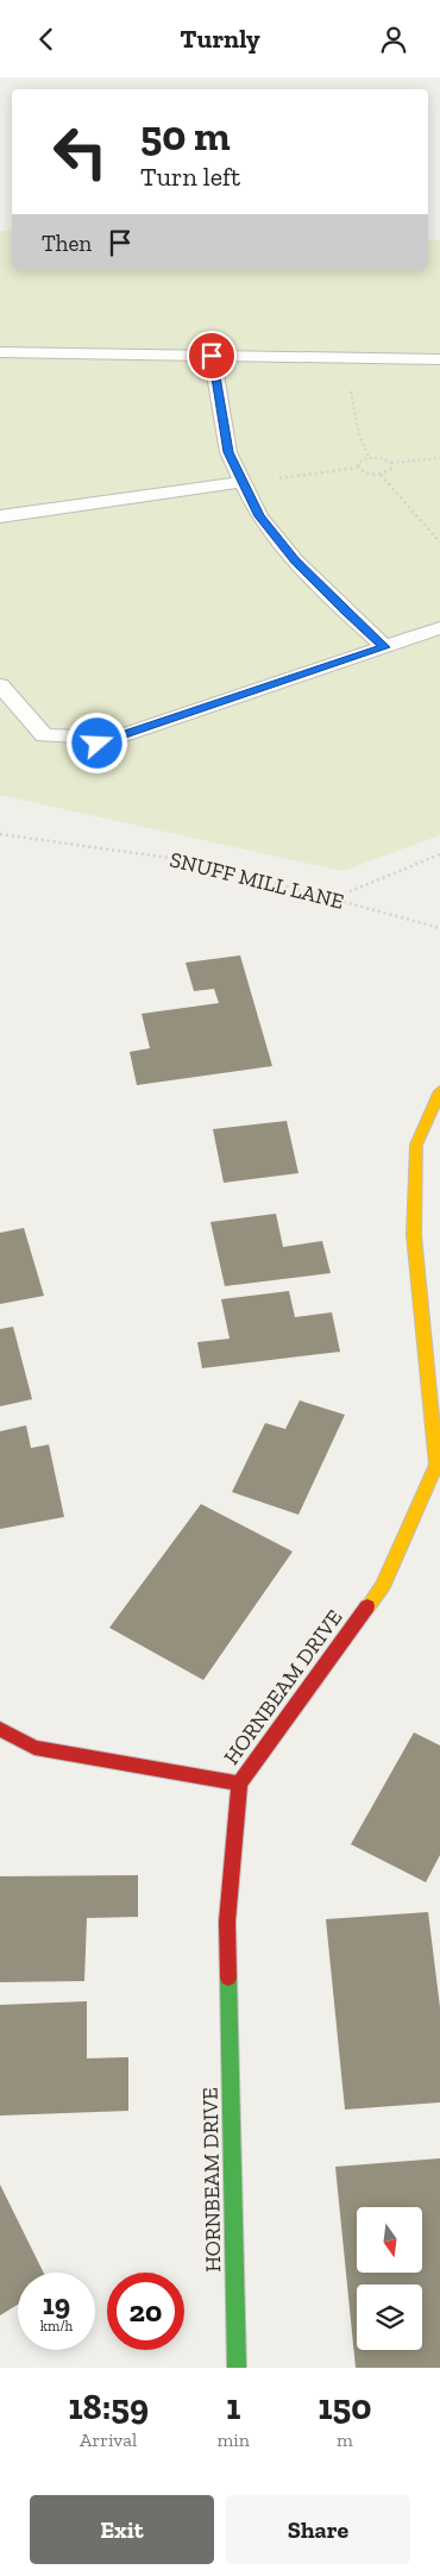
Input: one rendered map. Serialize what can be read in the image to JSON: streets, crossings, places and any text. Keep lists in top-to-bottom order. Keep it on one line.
{"streets":{"street":["HORNBEAM DRIVE"],"path":["SNUFF MILL LANE"]},"north":"bottom","page":{"header":"Turnly","turn":["50 m","Turn left"],"then":"Then","speed":"19 km/h","limit":"20","eta":["18:59","Arrival","1","min","150","m"],"buttons":["Exit","Share"]}}
